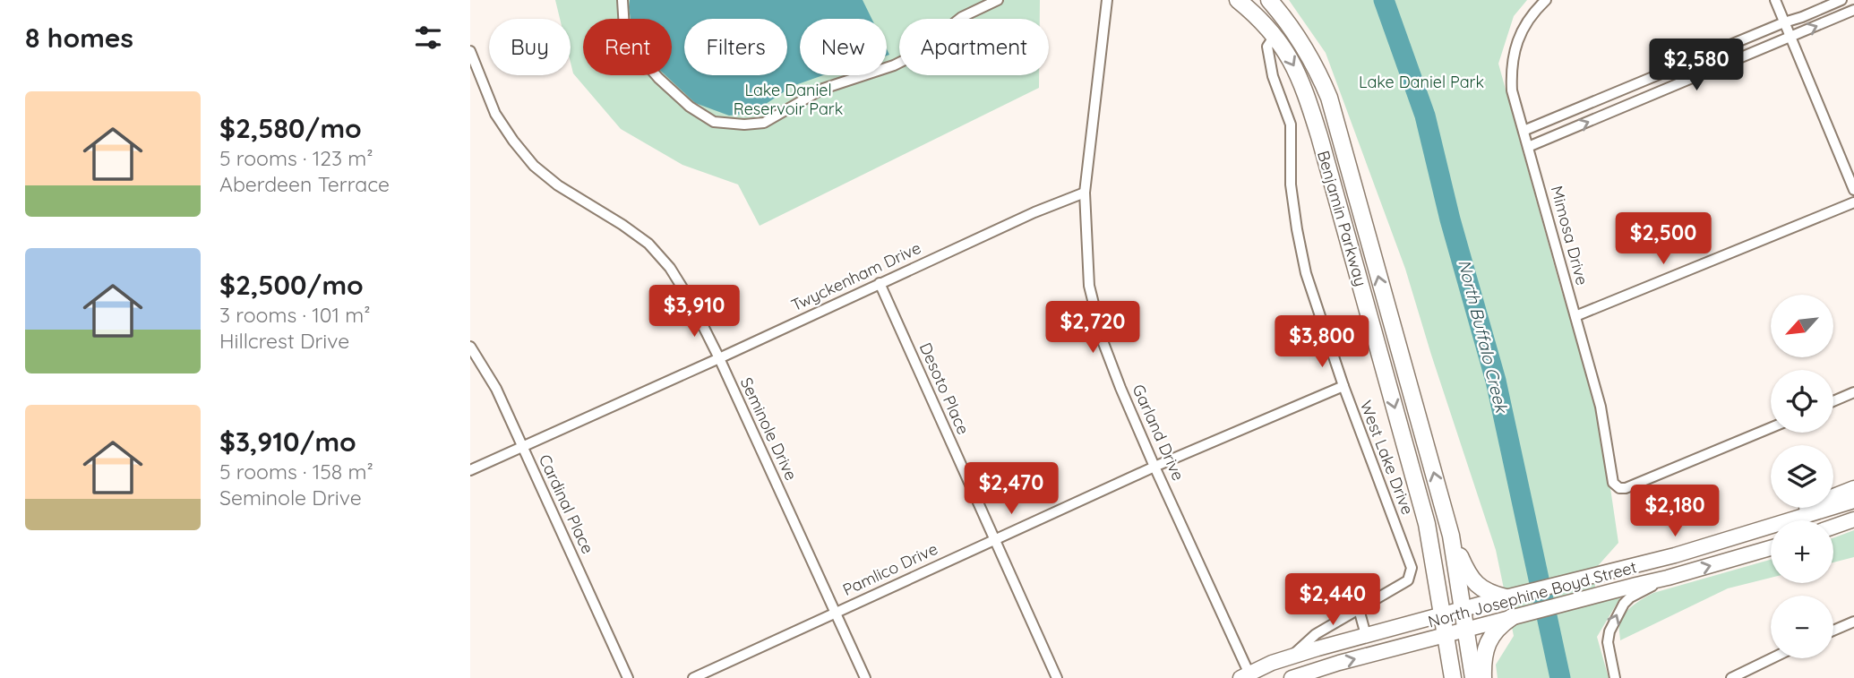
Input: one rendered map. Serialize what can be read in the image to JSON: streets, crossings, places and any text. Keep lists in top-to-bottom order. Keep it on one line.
{"streets":{"main road":["Benjamin Parkway","North Josephine Boyd Street"],"street":["Mimosa Drive","Twyckenham Drive","Desoto Place","Seminole Drive","Garland Drive","West Lake Drive","Cardinal Place","Pamlico Drive"]},"crossings":[["Benjamin Parkway","West Lake Drive"],["Benjamin Parkway","North Josephine Boyd Street"],["Twyckenham Drive","Desoto Place"],["Twyckenham Drive","Seminole Drive"],["Twyckenham Drive","Garland Drive"],["Twyckenham Drive","Cardinal Place"],["Desoto Place","Pamlico Drive"],["Seminole Drive","Pamlico Drive"],["Garland Drive","Pamlico Drive"],["Garland Drive","North Josephine Boyd Street"],["West Lake Drive","Pamlico Drive"],["West Lake Drive","North Josephine Boyd Street"]],"water":["North Buffalo Creek"],"parks":["Lake Daniel Park","Lake Daniel Reservoir Park"],"north":"bottom left","page":{"heading":"8 homes","chip":["Buy","Rent","Filters","New","Apartment"],"price":["$2,580","$2,500","$3,910","$2,720","$3,800","$2,470","$2,180","$2,440"],"list":[{"name":"$2,580/mo","note":"5 rooms · 123 m² · Aberdeen Terrace"},{"name":"$2,500/mo","note":"3 rooms · 101 m² · Hillcrest Drive"},{"name":"$3,910/mo","note":"5 rooms · 158 m² · Seminole Drive"}],"map_buttons":["+","−"]}}
